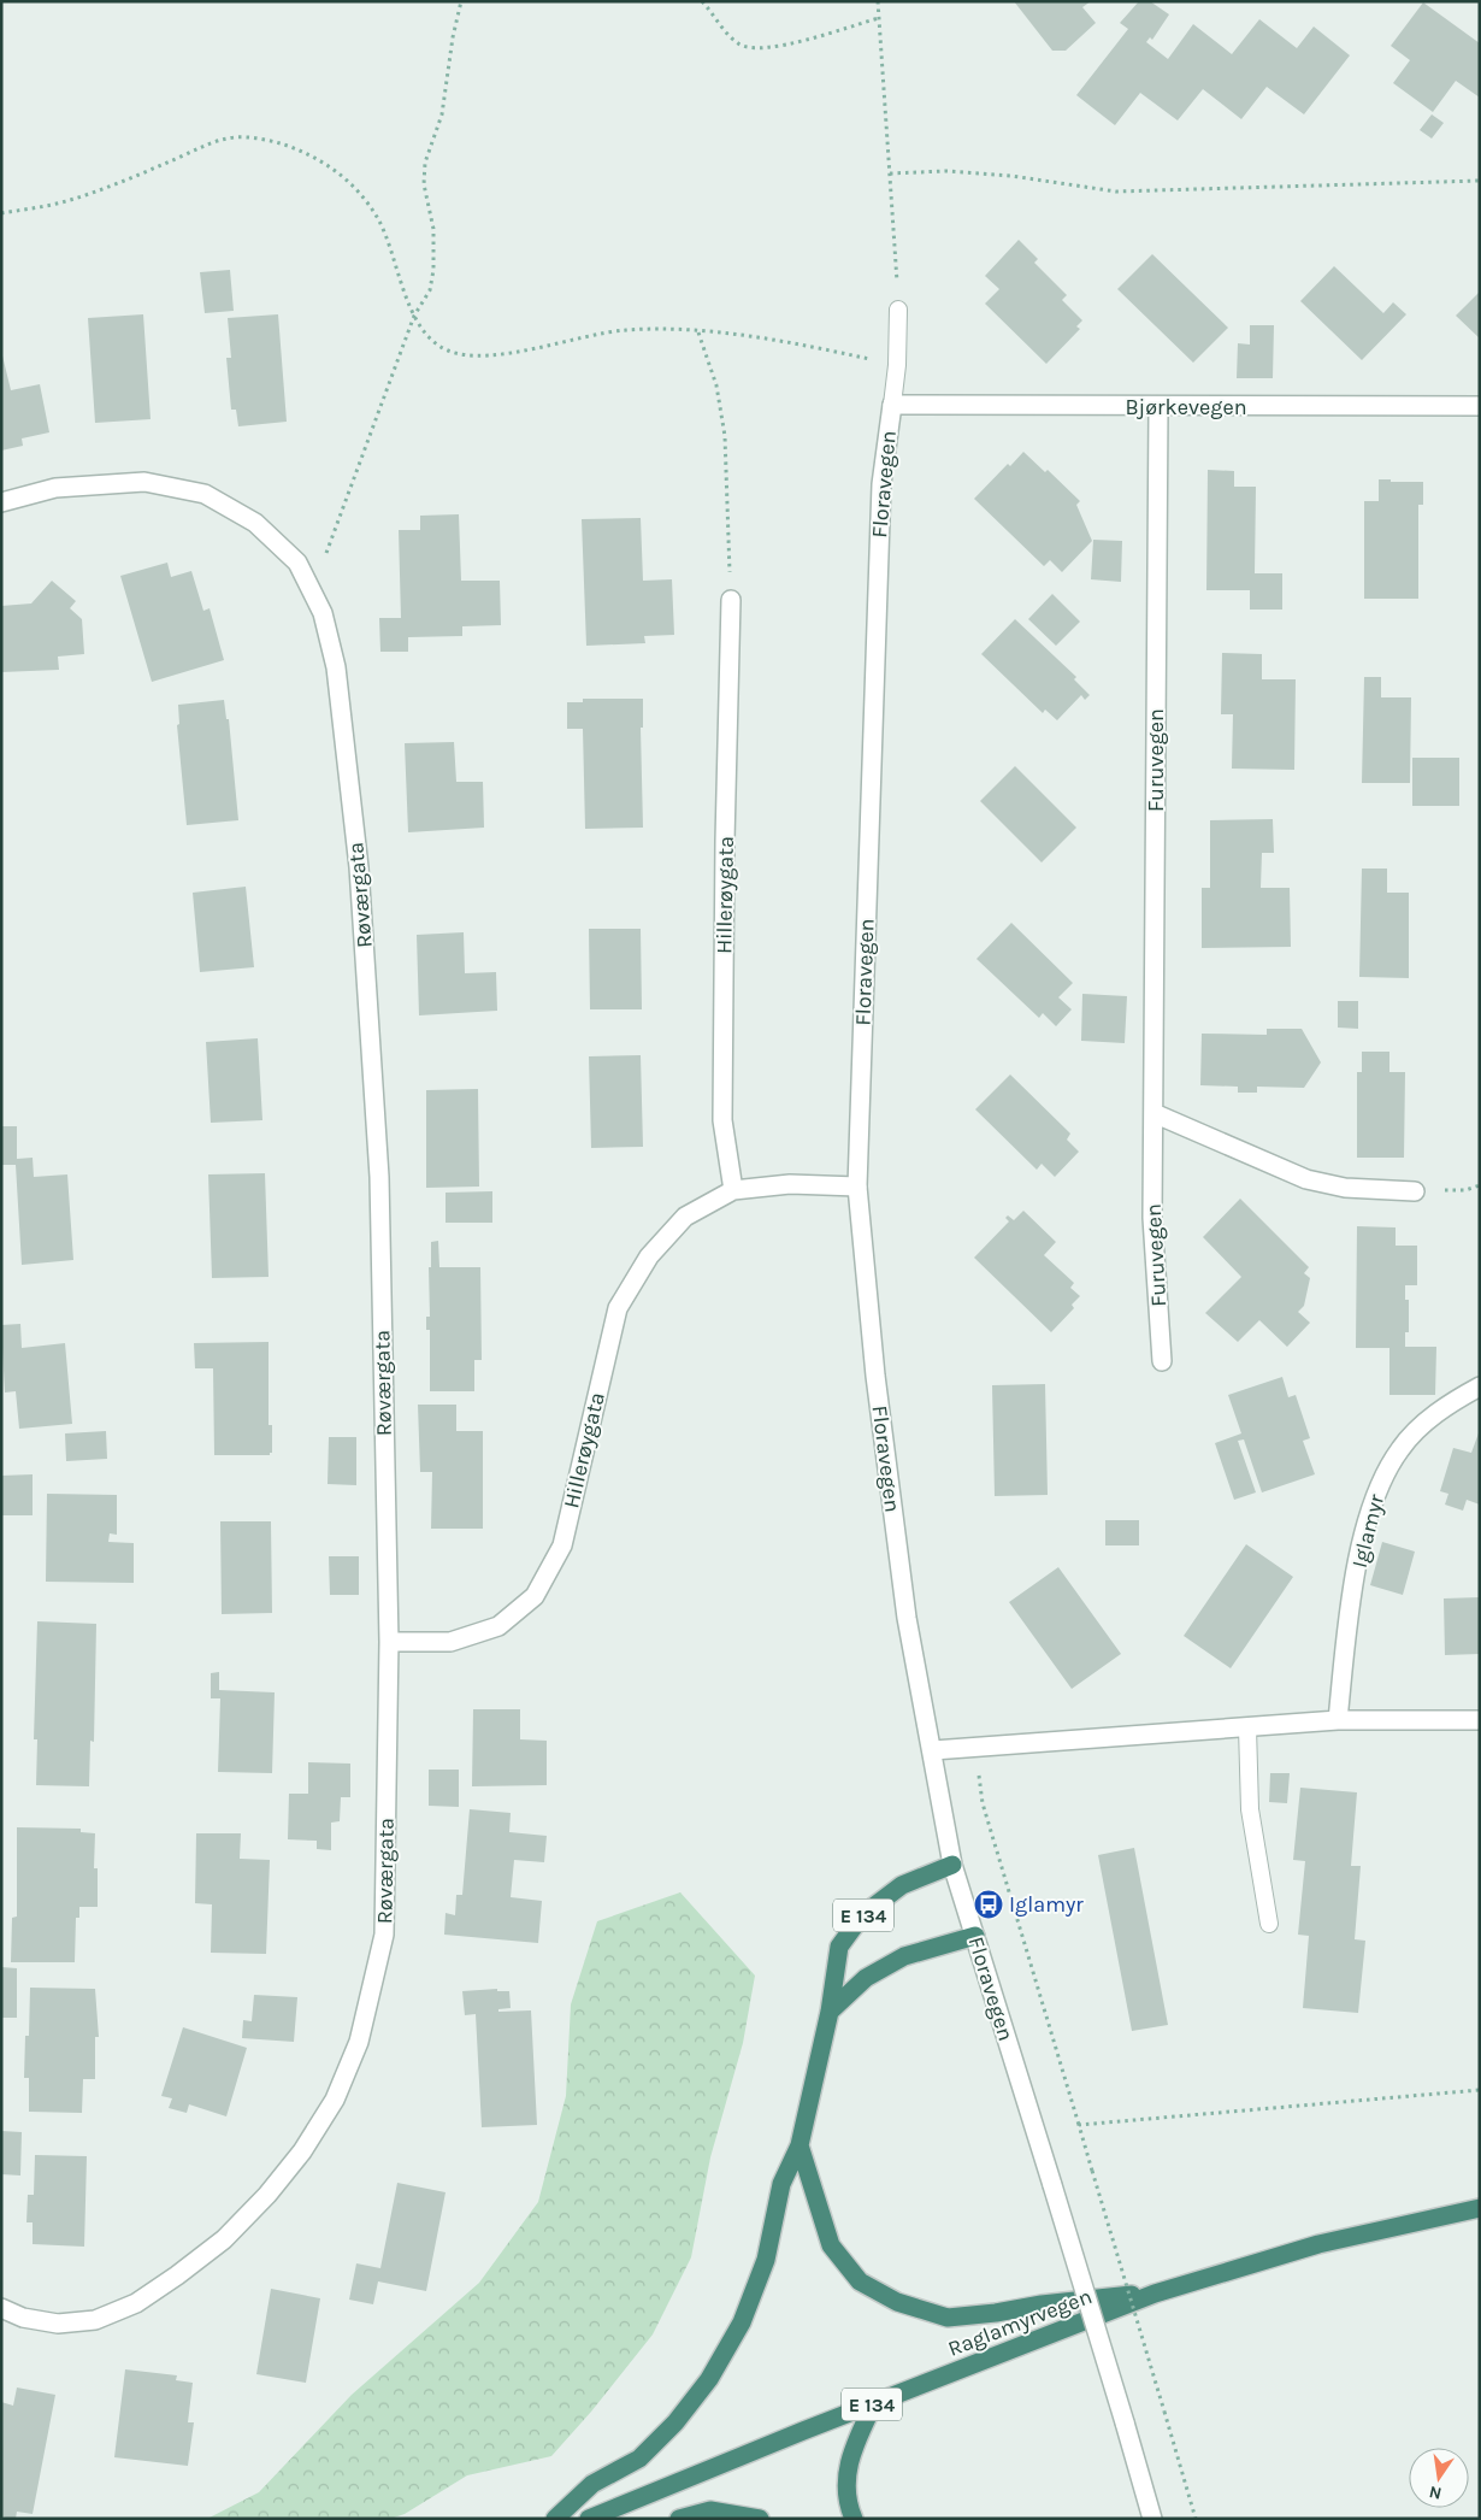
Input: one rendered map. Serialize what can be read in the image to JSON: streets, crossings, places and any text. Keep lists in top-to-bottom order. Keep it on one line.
{"streets":{"highway":["E 134","Raglamyrvegen"],"street":["Bjørkevegen","Floravegen","Furuvegen","Røværgata","Hillerøygata","Iglamyr"]},"crossings":[["Bjørkevegen","Floravegen"],["Bjørkevegen","Furuvegen"],["Floravegen","Hillerøygata"],["Floravegen","E 134"],["Røværgata","Hillerøygata"],["E 134","Raglamyrvegen"]],"places":{"bus stop":["Iglamyr"]},"north":"bottom"}
